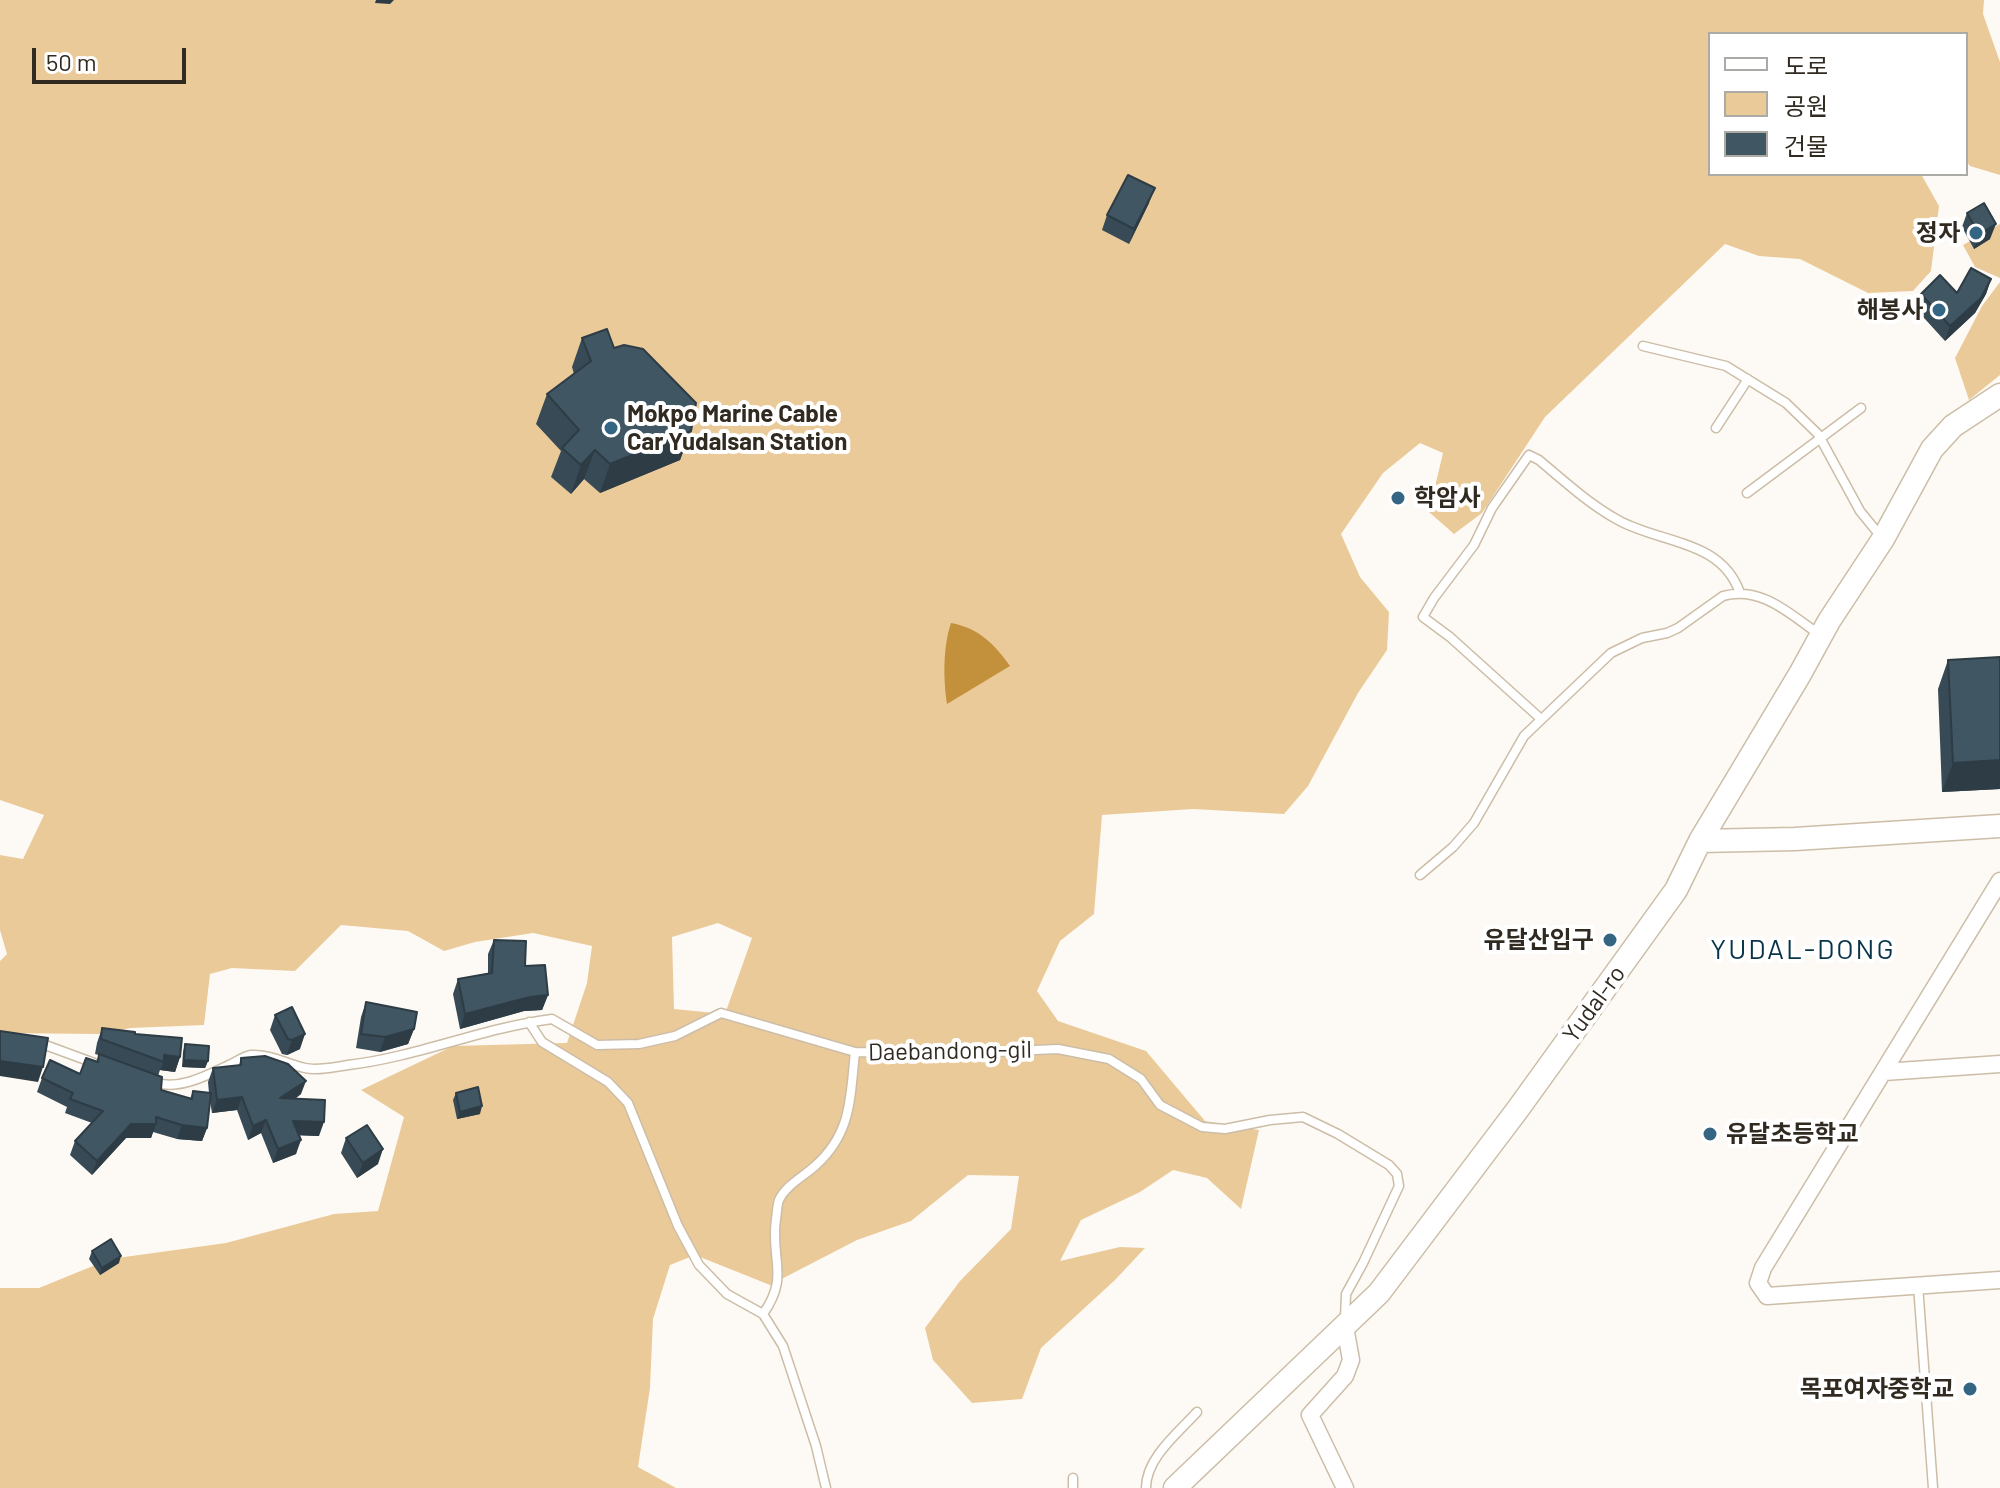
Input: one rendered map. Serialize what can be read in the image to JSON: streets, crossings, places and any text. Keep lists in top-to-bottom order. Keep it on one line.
{"streets":{"street":["Yudal-ro"],"lane":["Daebandong-gil"]},"crossings":[["Yudal-ro","Daebandong-gil"]],"districts":["YUDAL-DONG"],"places":["정자","해봉사","Mokpo Marine Cable Car Yudalsan Station","학암사","유달산입구","유달초등학교","목포여자중학교"],"legend":["도로","공원","건물"],"scale_bar":"50 m"}
